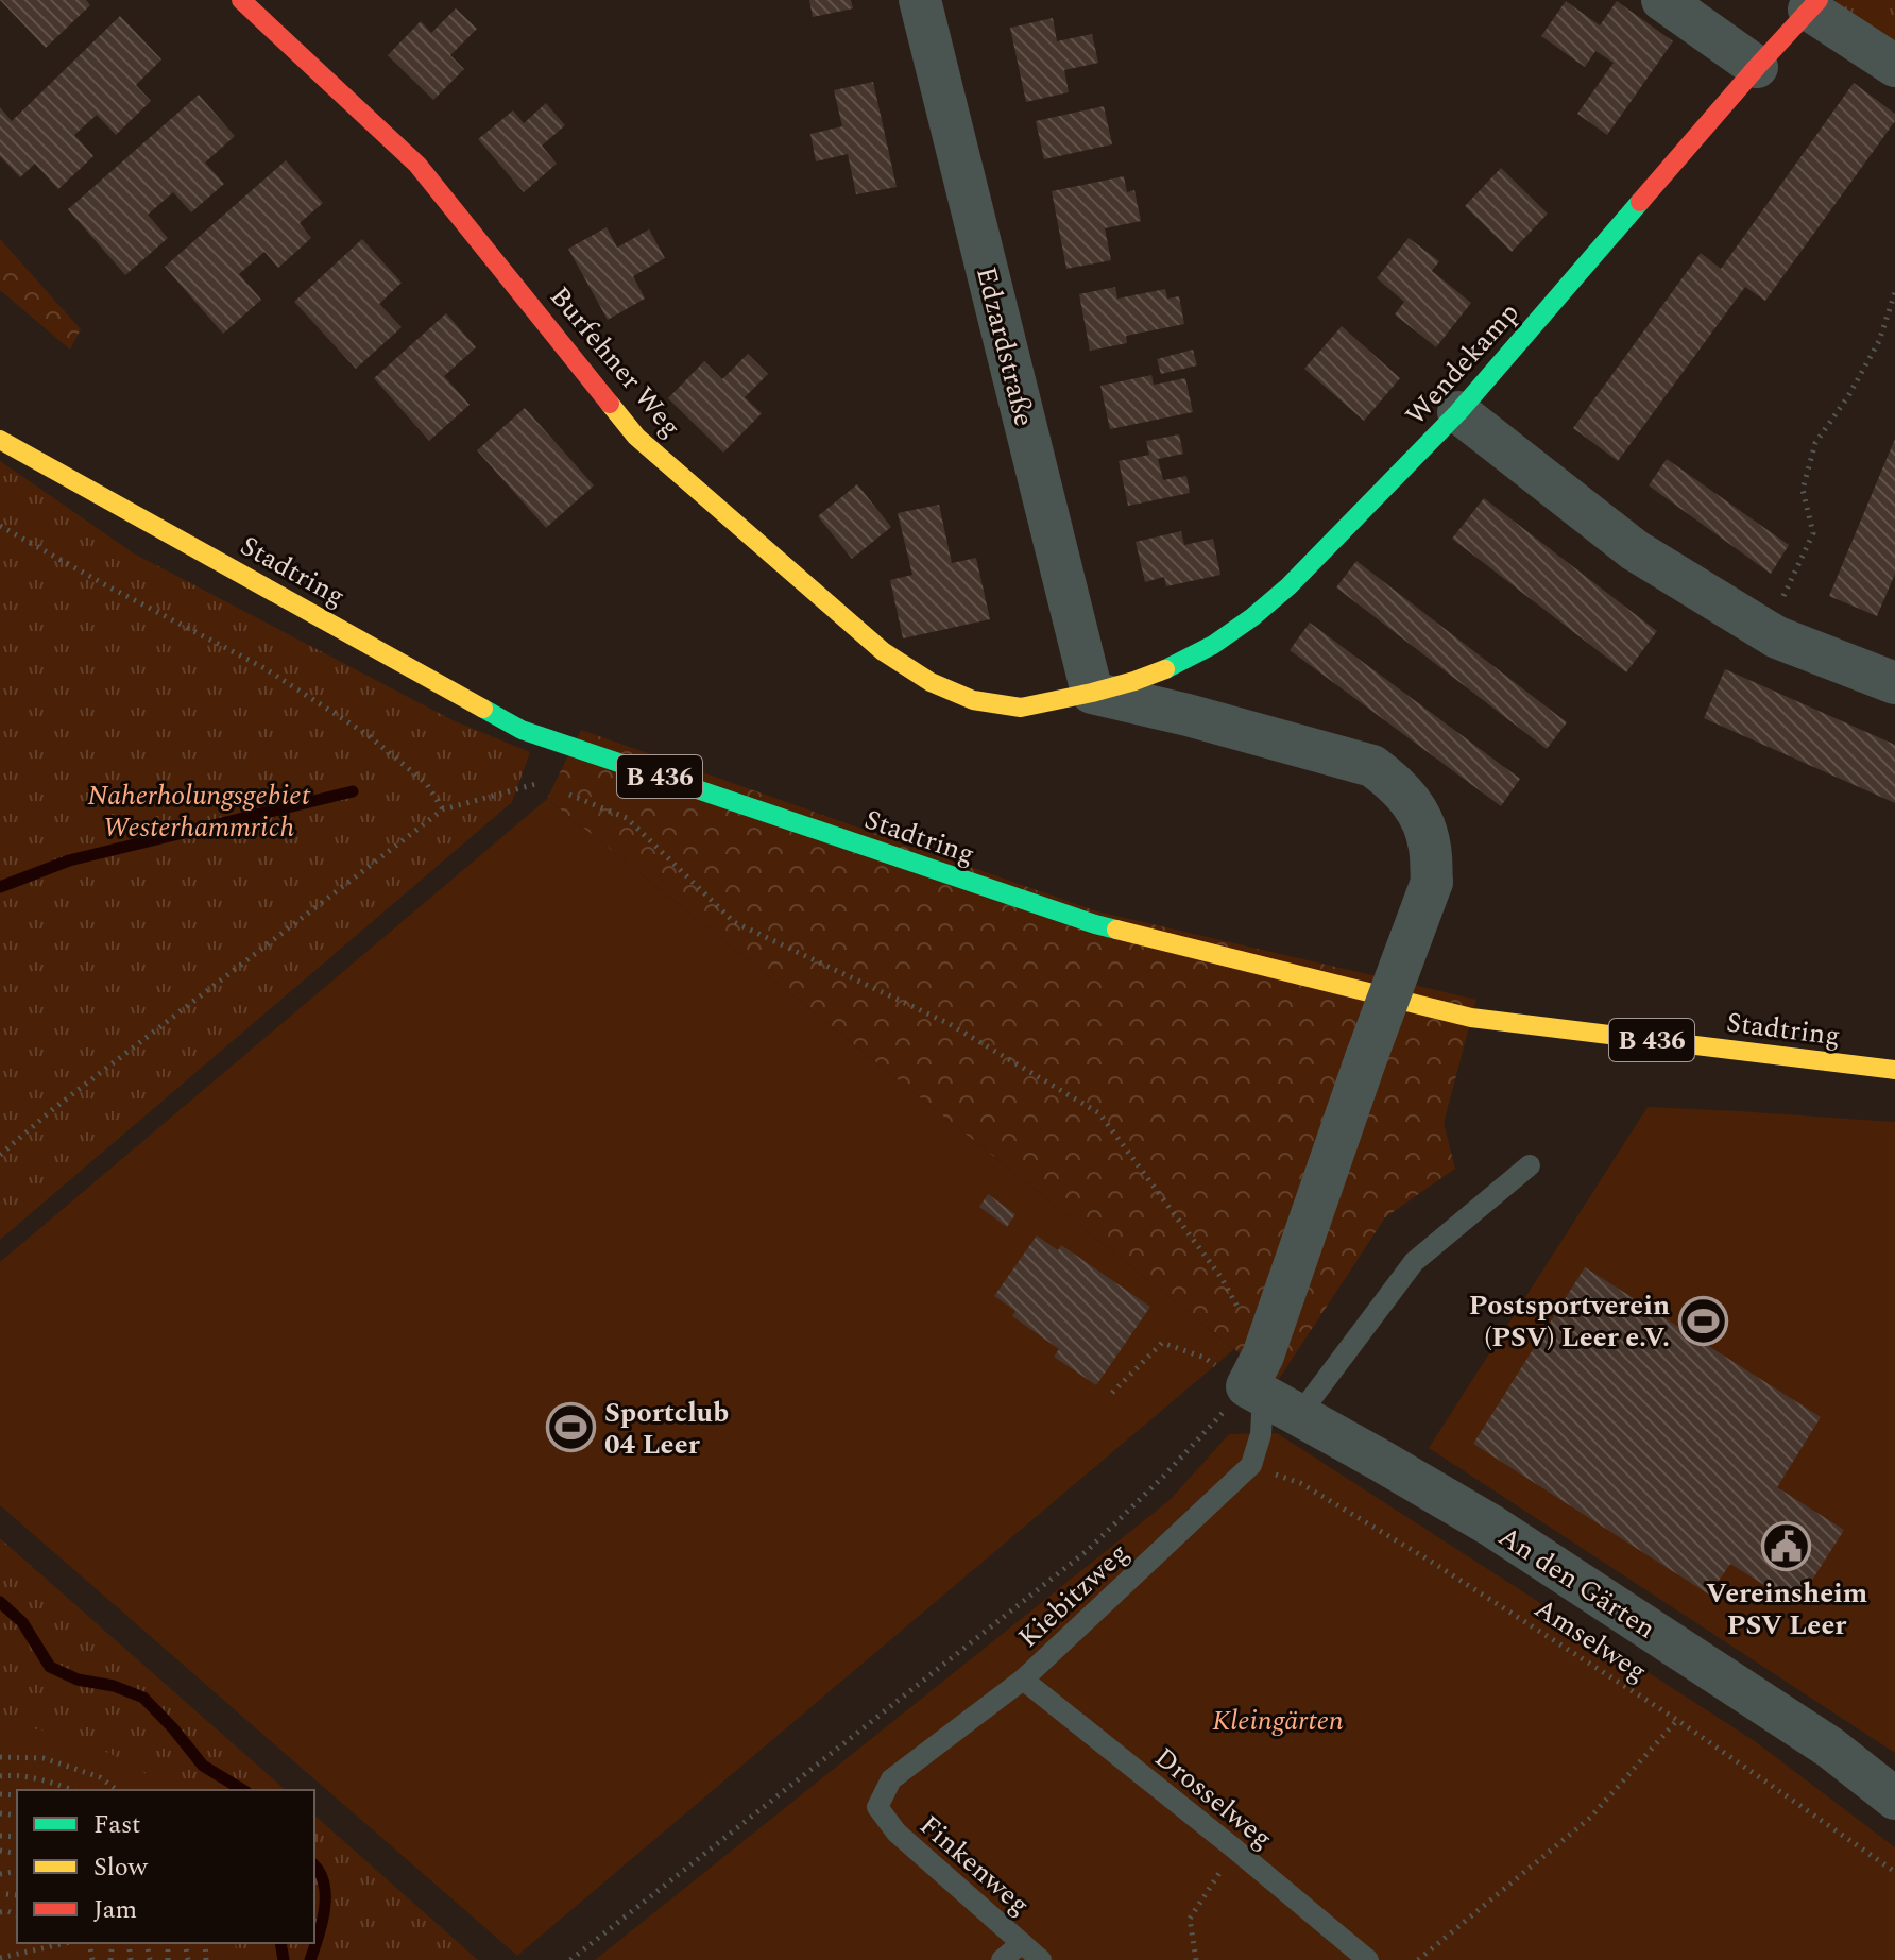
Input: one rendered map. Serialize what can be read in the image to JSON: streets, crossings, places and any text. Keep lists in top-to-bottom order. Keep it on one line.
{"streets":{"main road":["Burfehner Weg","Wendekamp","Stadtring","B 436"],"street":["Edzardstraße","An den Gärten"],"lane":["Kiebitzweg","Drosselweg","Finkenweg"],"path":["Amselweg"]},"crossings":[["Edzardstraße","Burfehner Weg"],["Edzardstraße","Wendekamp"],["Burfehner Weg","Wendekamp"],["Kiebitzweg","Amselweg"],["Kiebitzweg","Drosselweg"],["Kiebitzweg","Finkenweg"]],"parks":["Naherholungsgebiet Westerhammrich","Kleingärten"],"places":{"sports":["Postsportverein (PSV) Leer e.V.","Sportclub 04 Leer"],"public building":["Vereinsheim PSV Leer"]},"legend":["Fast","Slow","Jam"]}
